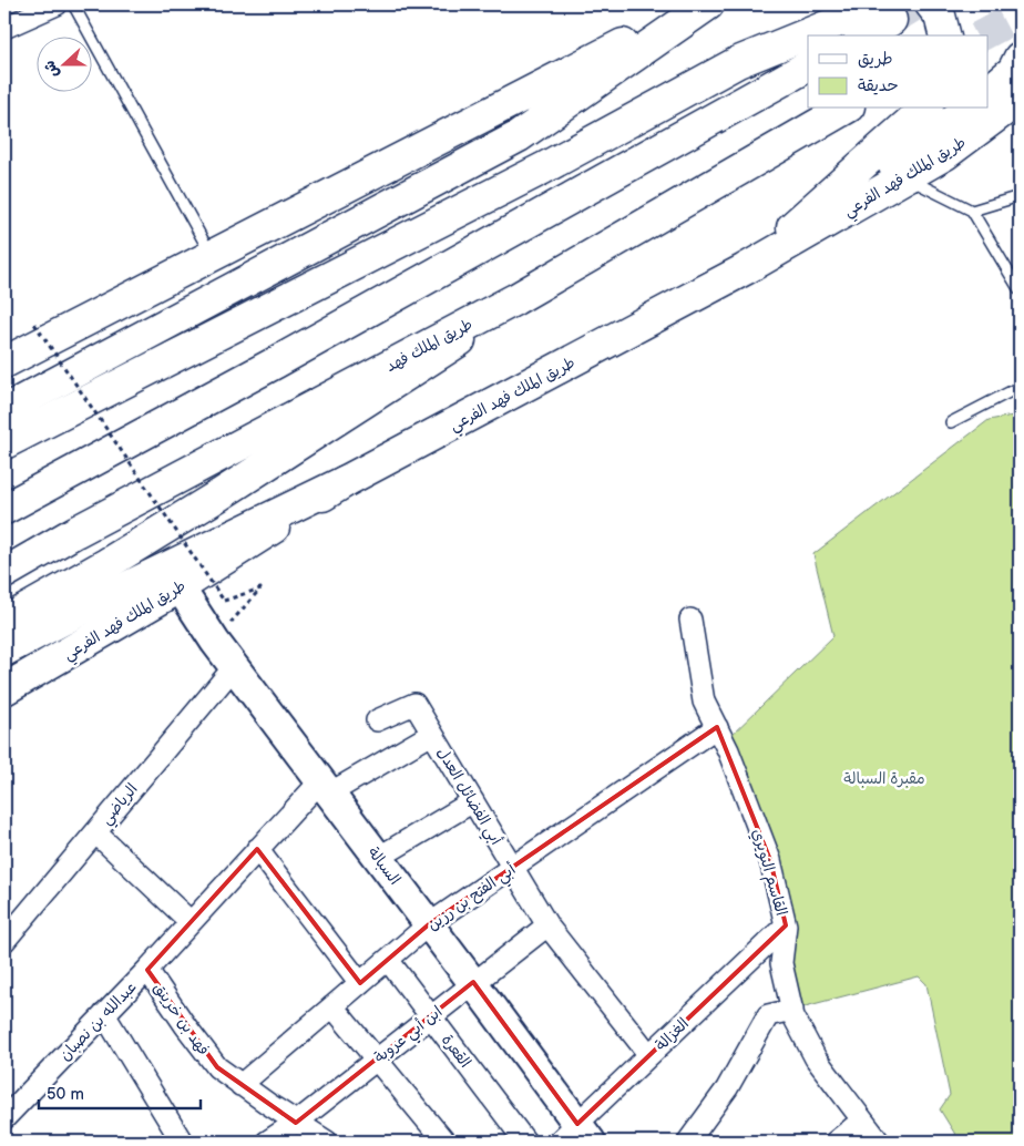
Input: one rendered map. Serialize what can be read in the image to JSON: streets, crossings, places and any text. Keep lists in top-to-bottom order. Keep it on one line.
{"streets":{"main road":["طريق الملك فهد الفرعي","طريق الملك فهد","السبالة"],"street":["أبي الفضائل العدل","الرياضي","القاسم النويري","أبي الفتح بن رزين","فهد بن خرينق","عبدالله بن نصبان","ابن أبي عروبة","الغزالة","القعرة"]},"crossings":[["طريق الملك فهد الفرعي","السبالة"],["أبي الفضائل العدل","أبي الفتح بن رزين"],["أبي الفضائل العدل","عبدالله بن نصبان"],["أبي الفضائل العدل","ابن أبي عروبة"],["أبي الفضائل العدل","الغزالة"],["الرياضي","السبالة"],["السبالة","أبي الفتح بن رزين"],["السبالة","عبدالله بن نصبان"],["السبالة","ابن أبي عروبة"],["السبالة","الغزالة"],["القاسم النويري","أبي الفتح بن رزين"],["القاسم النويري","الغزالة"],["أبي الفتح بن رزين","فهد بن خرينق"],["أبي الفتح بن رزين","القعرة"],["فهد بن خرينق","عبدالله بن نصبان"],["فهد بن خرينق","ابن أبي عروبة"],["ابن أبي عروبة","القعرة"]],"parks":["مقبرة السبالة"],"legend":["طريق","حديقة"],"scale_bar":"50 m","north":"left"}
